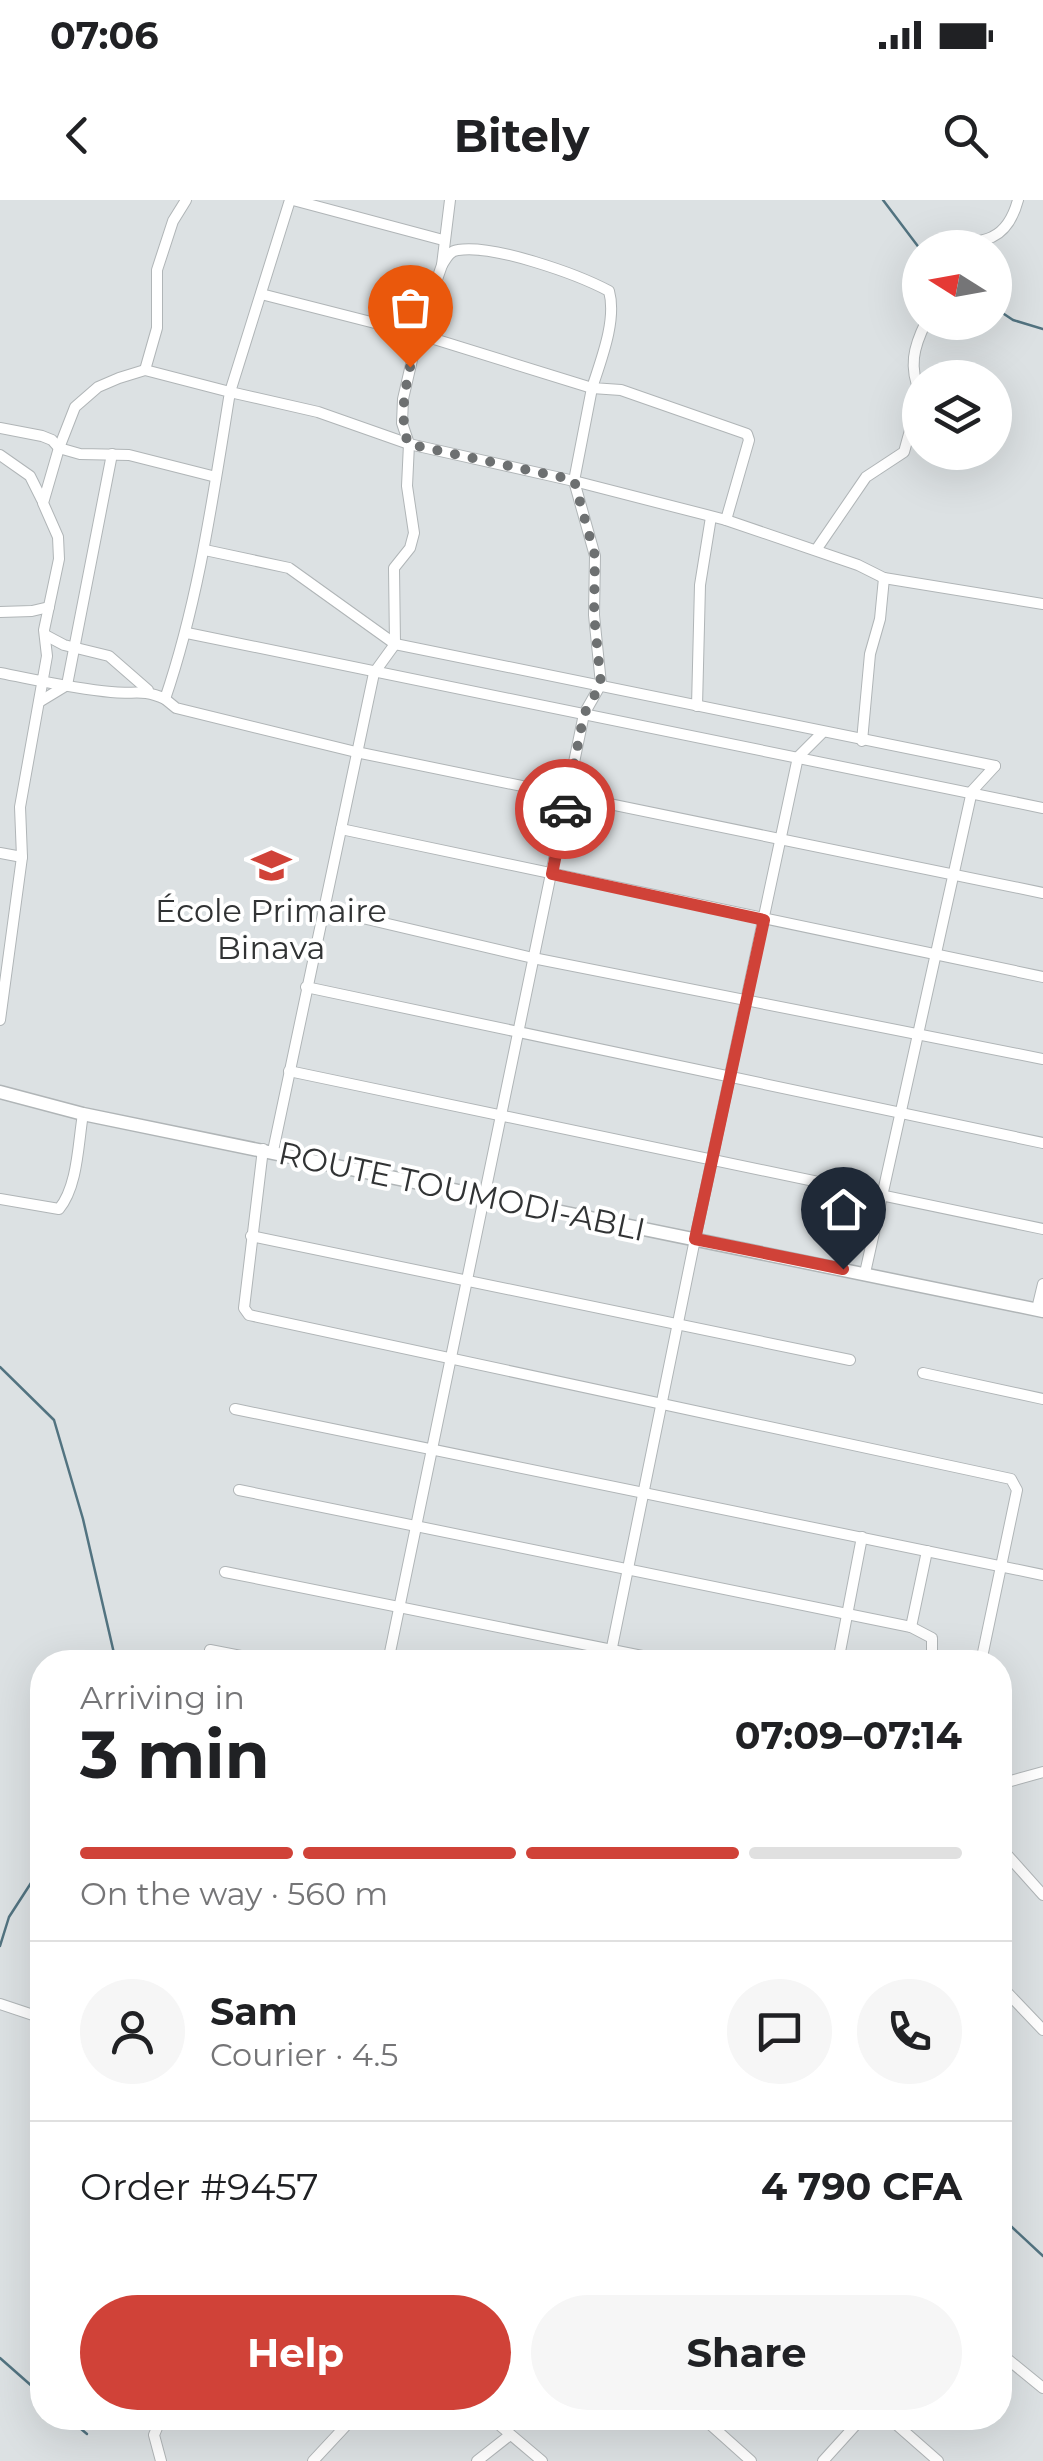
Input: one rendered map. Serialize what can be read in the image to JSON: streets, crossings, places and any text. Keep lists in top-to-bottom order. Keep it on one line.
{"streets":{"street":["ROUTE TOUMODI-ABLI"]},"places":{"school or university":["École Primaire Binava"]},"north":"left","page":{"status":"07:06","header":"Bitely","heading":["3 min","Arriving in","07:09–07:14"],"panel":["Sam","Courier · 4.5","Order #9457","4 790 CFA"],"bar":"On the way · 560 m","buttons":["Help","Share"]}}
